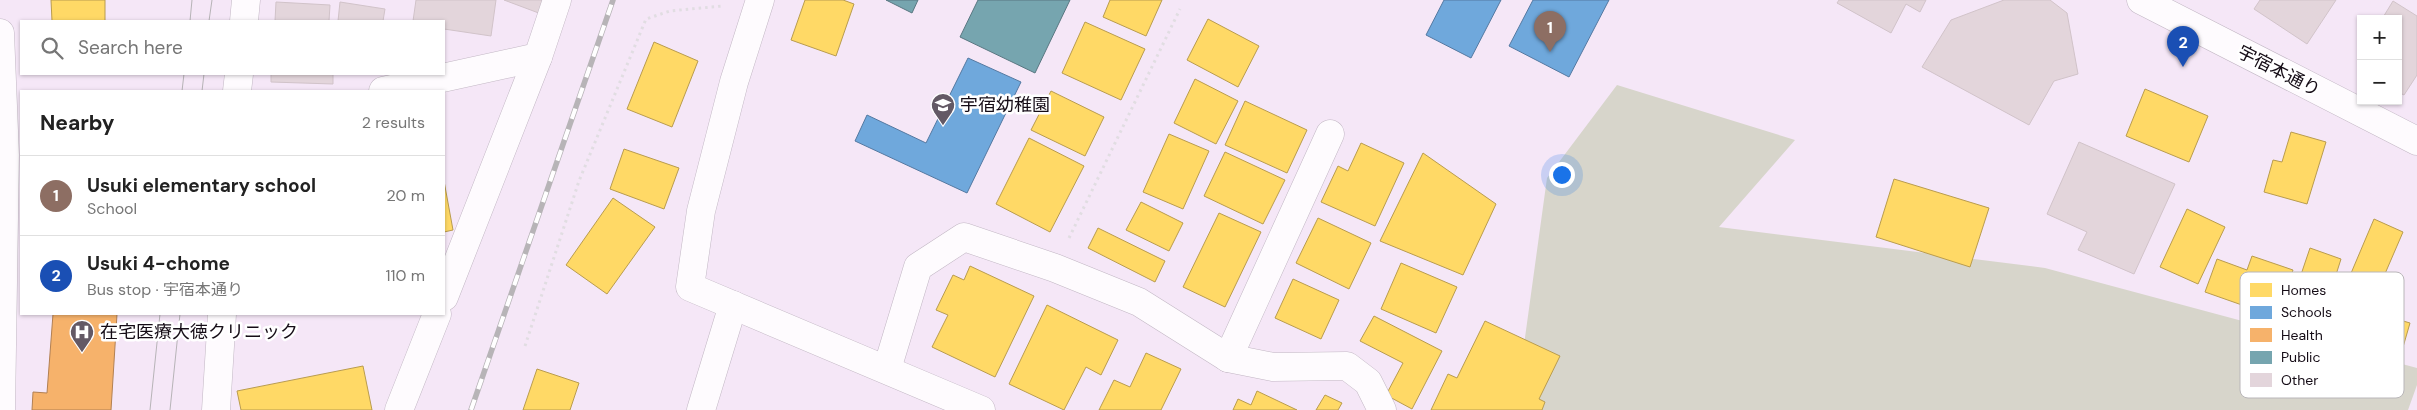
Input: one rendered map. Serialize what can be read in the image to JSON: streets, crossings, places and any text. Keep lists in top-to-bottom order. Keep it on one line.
{"streets":{"street":["宇宿本通り"]},"places":{"school or university":["宇宿幼稚園"],"hospital":["在宅医療大徳クリニック"]},"legend":["Homes","Schools","Health","Public","Other"],"page":{"pins":["1","2"],"map_buttons":["+","−"],"search":"Search here","heading":["Nearby","2 results"],"list":[{"mark":"1","name":"Usuki elementary school","note":"School","value":"20 m"},{"mark":"2","name":"Usuki 4-chome","note":"Bus stop · 宇宿本通り","value":"110 m"}]}}
